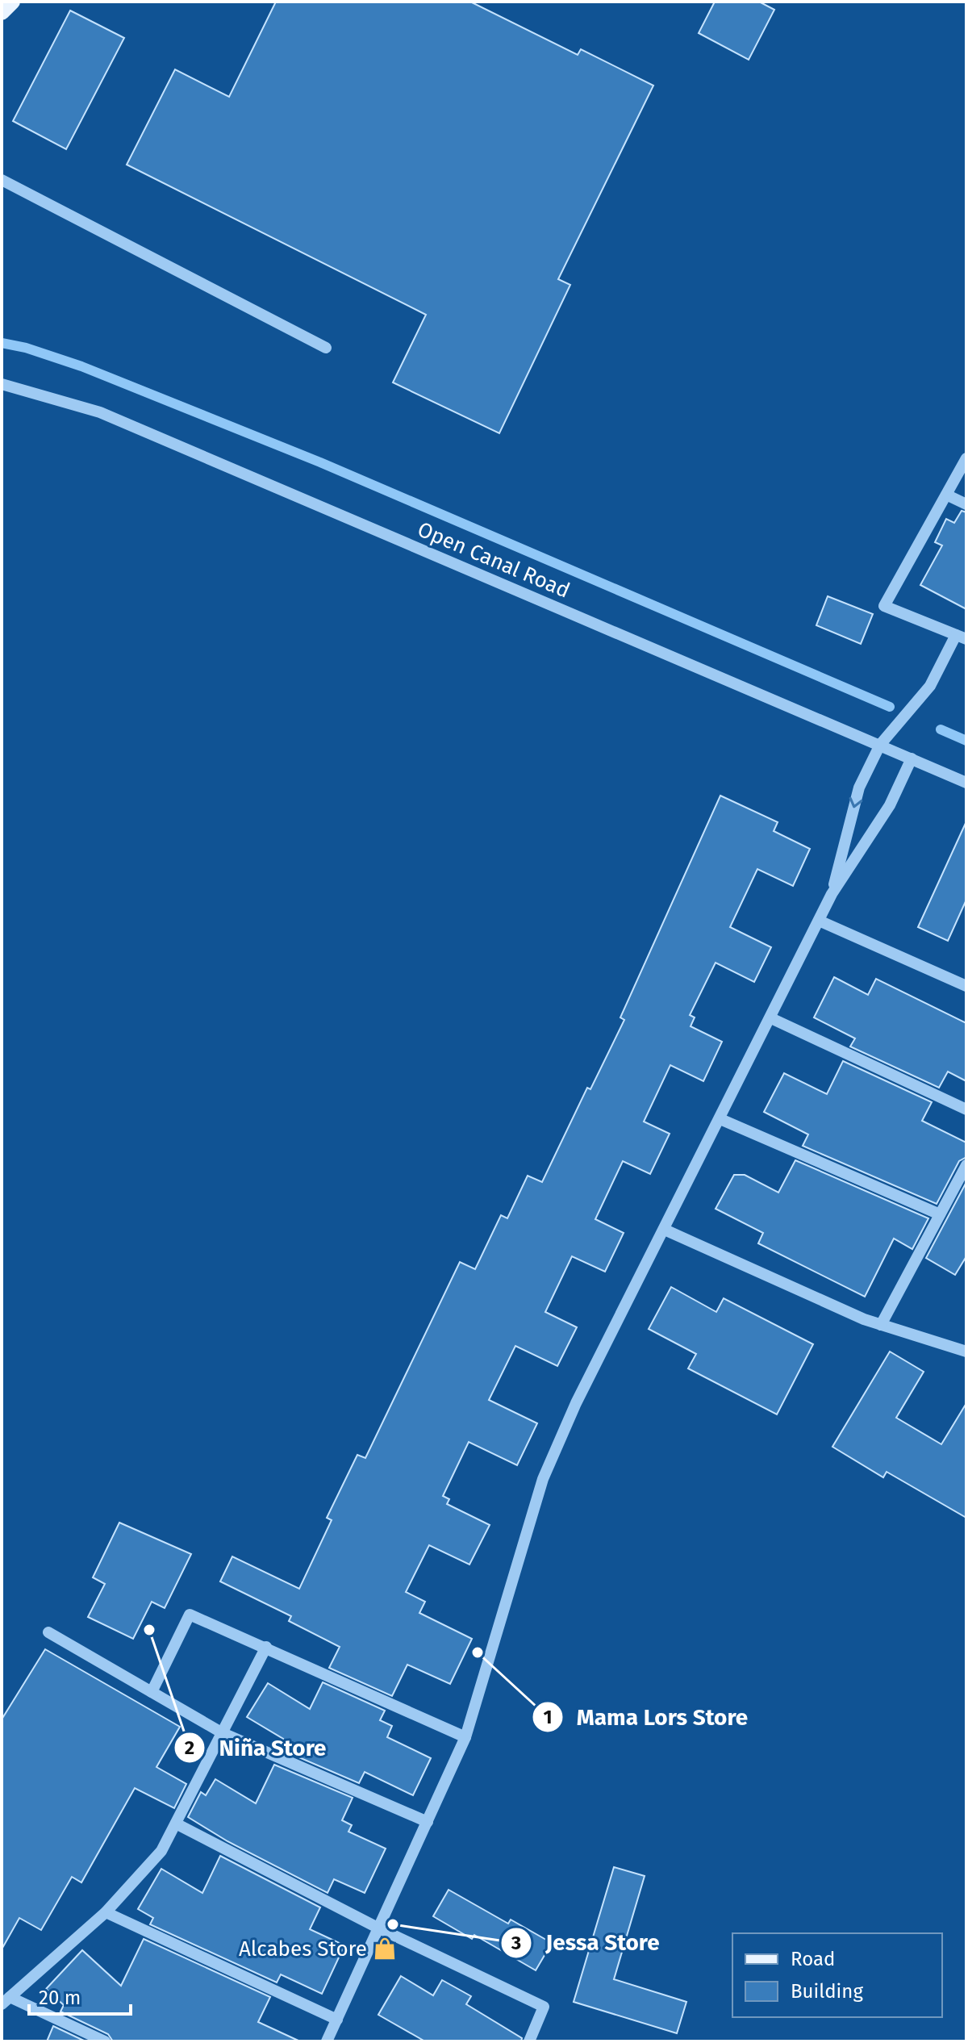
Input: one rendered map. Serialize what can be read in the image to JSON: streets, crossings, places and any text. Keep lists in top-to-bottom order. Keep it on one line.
{"streets":{"street":["Open Canal Road"]},"places":{"other":["Niña Store","Mama Lors Store","Jessa Store"],"shop":["Alcabes Store"]},"legend":["Road","Building"],"scale_bar":"20 m"}
